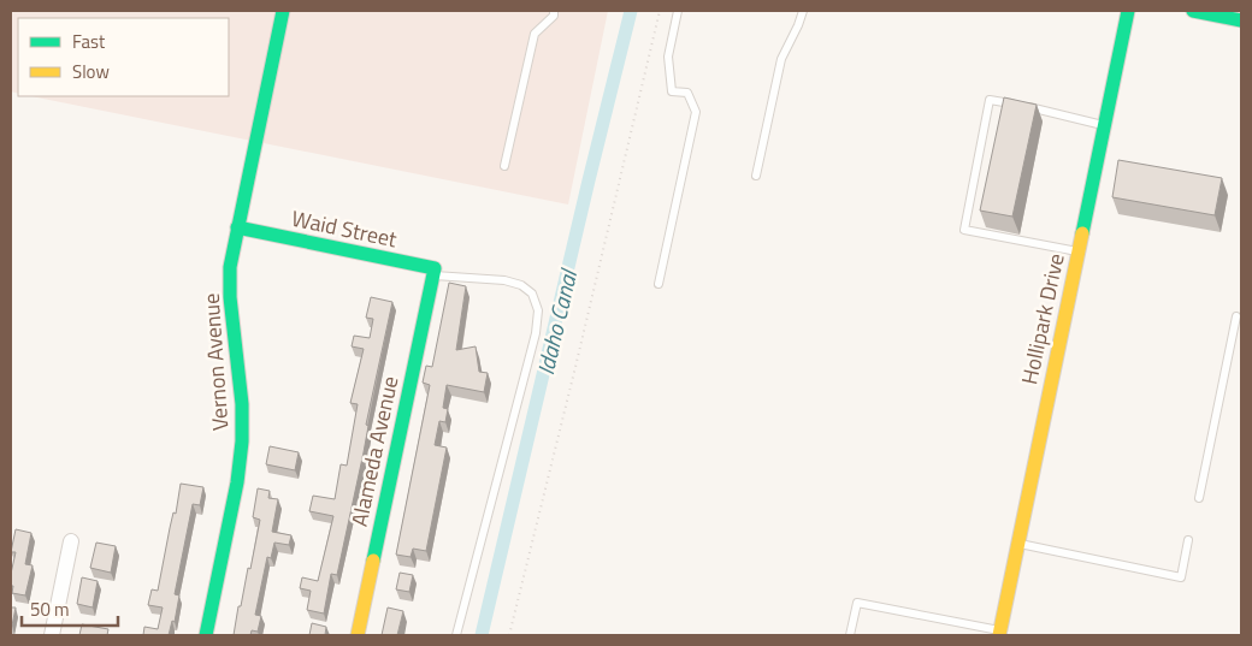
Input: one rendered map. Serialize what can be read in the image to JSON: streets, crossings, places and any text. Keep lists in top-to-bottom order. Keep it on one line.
{"streets":{"street":["Waid Street","Hollipark Drive","Vernon Avenue","Alameda Avenue"]},"crossings":[["Waid Street","Vernon Avenue"],["Waid Street","Alameda Avenue"]],"water":["Idaho Canal"],"legend":["Fast","Slow"],"scale_bar":"50 m"}
